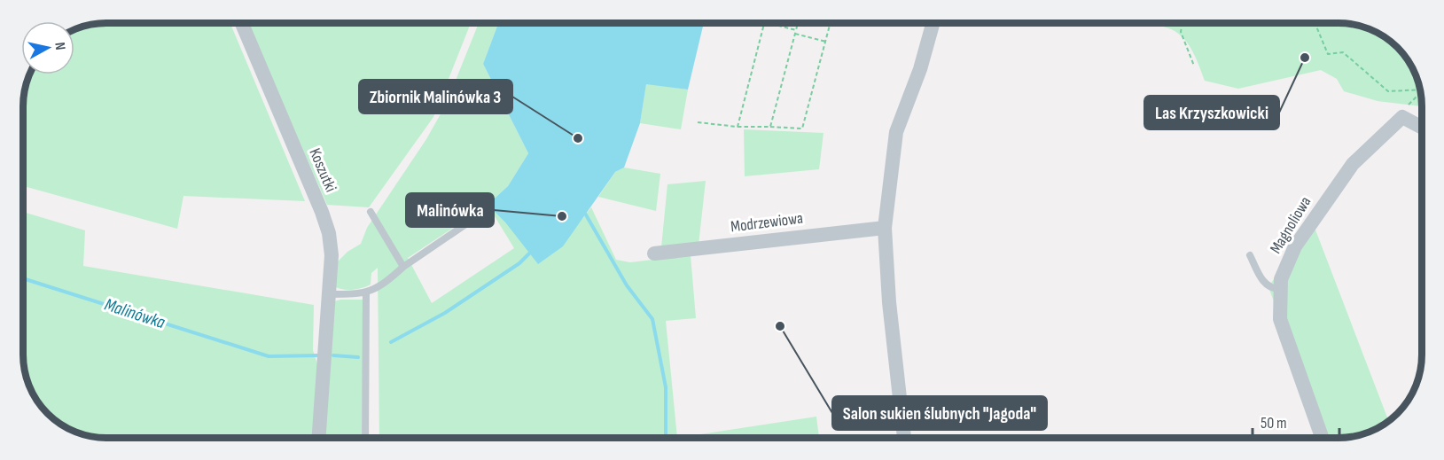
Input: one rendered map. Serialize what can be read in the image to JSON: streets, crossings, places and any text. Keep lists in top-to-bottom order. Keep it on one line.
{"streets":{"street":["Koszutki","Modrzewiowa","Magnoliowa"]},"water":["Malinówka"],"places":["Las Krzyszkowicki","Zbiornik Malinówka 3","Malinówka","Salon sukien ślubnych \"Jagoda\""],"scale_bar":"50 m","north":"right"}
